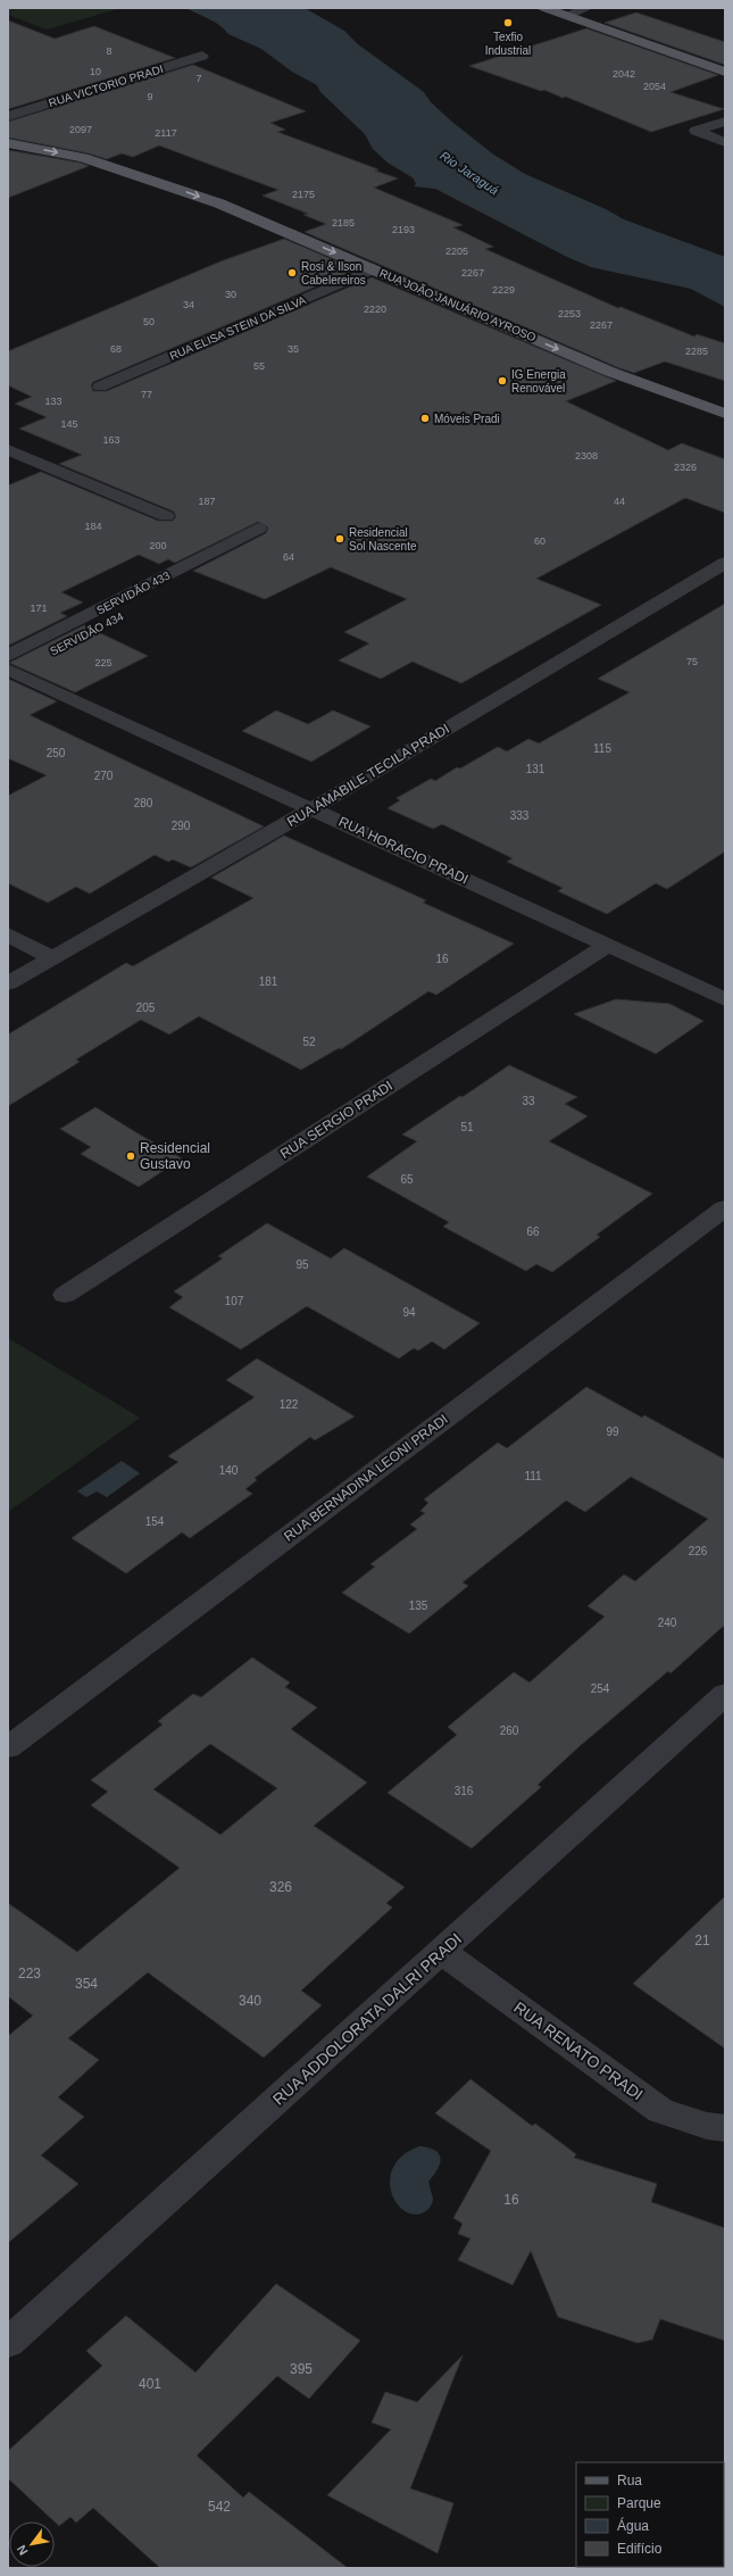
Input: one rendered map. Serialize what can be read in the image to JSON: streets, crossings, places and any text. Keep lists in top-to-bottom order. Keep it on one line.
{"streets":{"main road":["RUA JOÃO JANUÁRIO AYROSO"],"street":["RUA VICTORIO PRADI","RUA ELISA STEIN DA SILVA","SERVIDÃO 433","SERVIDÃO 434","RUA AMABILE TECILA PRADI","RUA HORACIO PRADI","RUA SERGIO PRADI","RUA BERNADINA LEONI PRADI","RUA ADDOLORATA DALRI PRADI","RUA RENATO PRADI"]},"crossings":[["RUA JOÃO JANUÁRIO AYROSO","RUA ELISA STEIN DA SILVA"],["SERVIDÃO 433","SERVIDÃO 434"],["SERVIDÃO 433","RUA HORACIO PRADI"],["SERVIDÃO 434","RUA HORACIO PRADI"],["RUA AMABILE TECILA PRADI","RUA HORACIO PRADI"],["RUA HORACIO PRADI","RUA SERGIO PRADI"],["RUA ADDOLORATA DALRI PRADI","RUA RENATO PRADI"]],"one_way":["RUA JOÃO JANUÁRIO AYROSO"],"water":["Rio Jaraguá"],"places":["Texfio Industrial","Rosi & Ilson Cabelereiros","IG Energia Renovável","Móveis Pradi","Residencial Sol Nascente","Residencial Gustavo"],"house_numbers":["8","10","2042","7","2054","9","2097","2117","2175","2185","2193","2205","2267","2229","30","34","2220","2253","50","2267","68","35","2285","55","77","133","145","163","2308","2326","187","44","184","60","200","64","171","75","225","115","250","131","270","280","333","290","16","181","205","52","33","51","65","66","95","107","94","122","99","140","111","154","226","135","240","254","260","316","326","21","223","354","340","16","395","401","542"],"legend":["Rua","Parque","Água","Edifício"],"north":"bottom left"}
